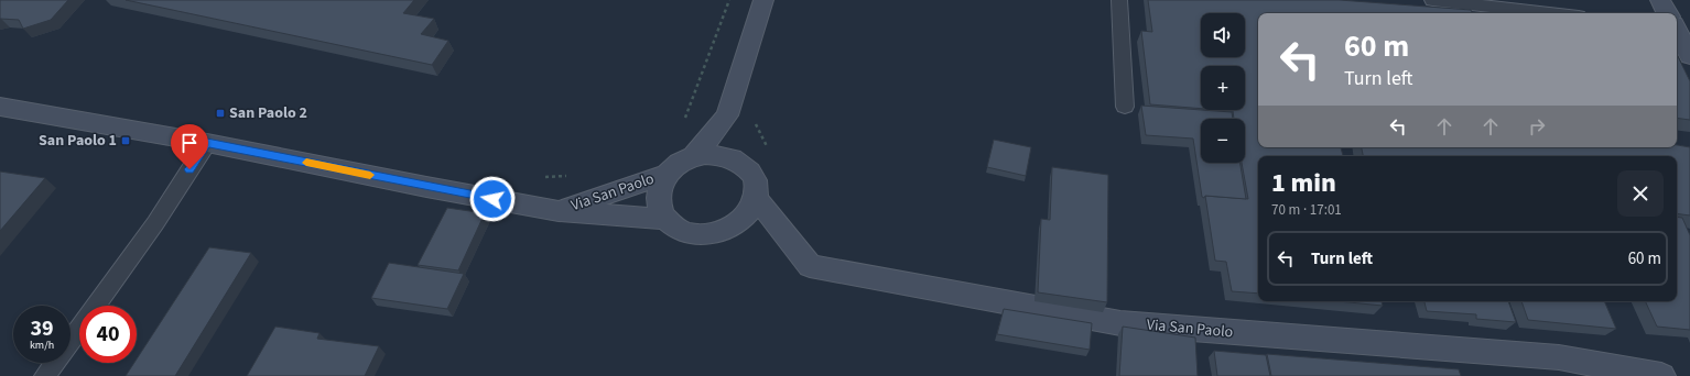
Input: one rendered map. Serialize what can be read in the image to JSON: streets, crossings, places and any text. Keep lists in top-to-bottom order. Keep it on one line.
{"streets":{"street":["Via San Paolo"]},"places":{"transit":["San Paolo 2","San Paolo 1"]},"page":{"map_buttons":["+","−"],"turn":["60 m","Turn left"],"heading":["1 min","70 m · 17:01"],"list":[{"name":"Turn left","value":"60 m"}],"speed":"39 km/h","limit":"40"}}
